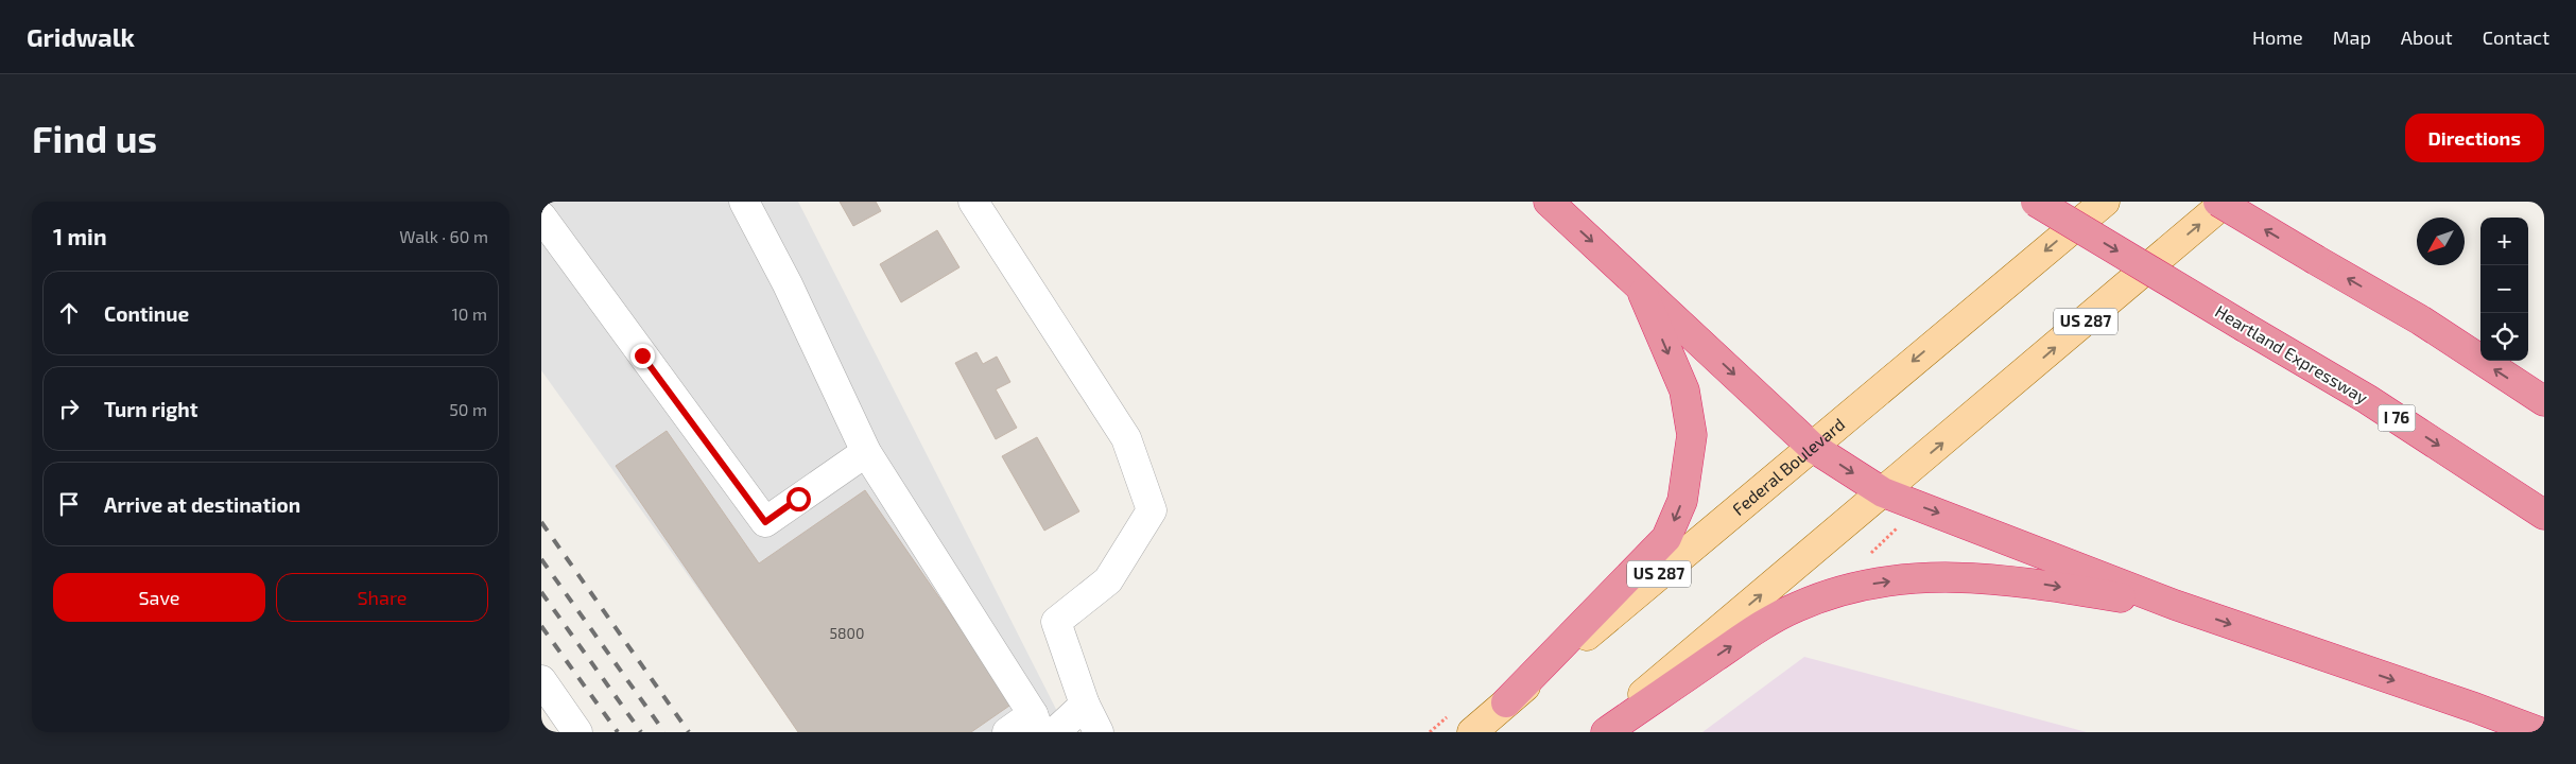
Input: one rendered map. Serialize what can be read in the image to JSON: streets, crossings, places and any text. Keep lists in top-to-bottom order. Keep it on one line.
{"streets":{"highway":["Heartland Expressway","I 76"],"main road":["US 287","Federal Boulevard"]},"house_numbers":["5800"],"north":"bottom left","page":{"header":"Gridwalk","nav":["Home","Map","About","Contact"],"buttons":["Directions",["Save","Share"]],"title":"Find us","heading":["1 min","Walk · 60 m"],"map_buttons":["+","−"],"list":[["Continue","10 m"],["Turn right","50 m"],"Arrive at destination"]}}
